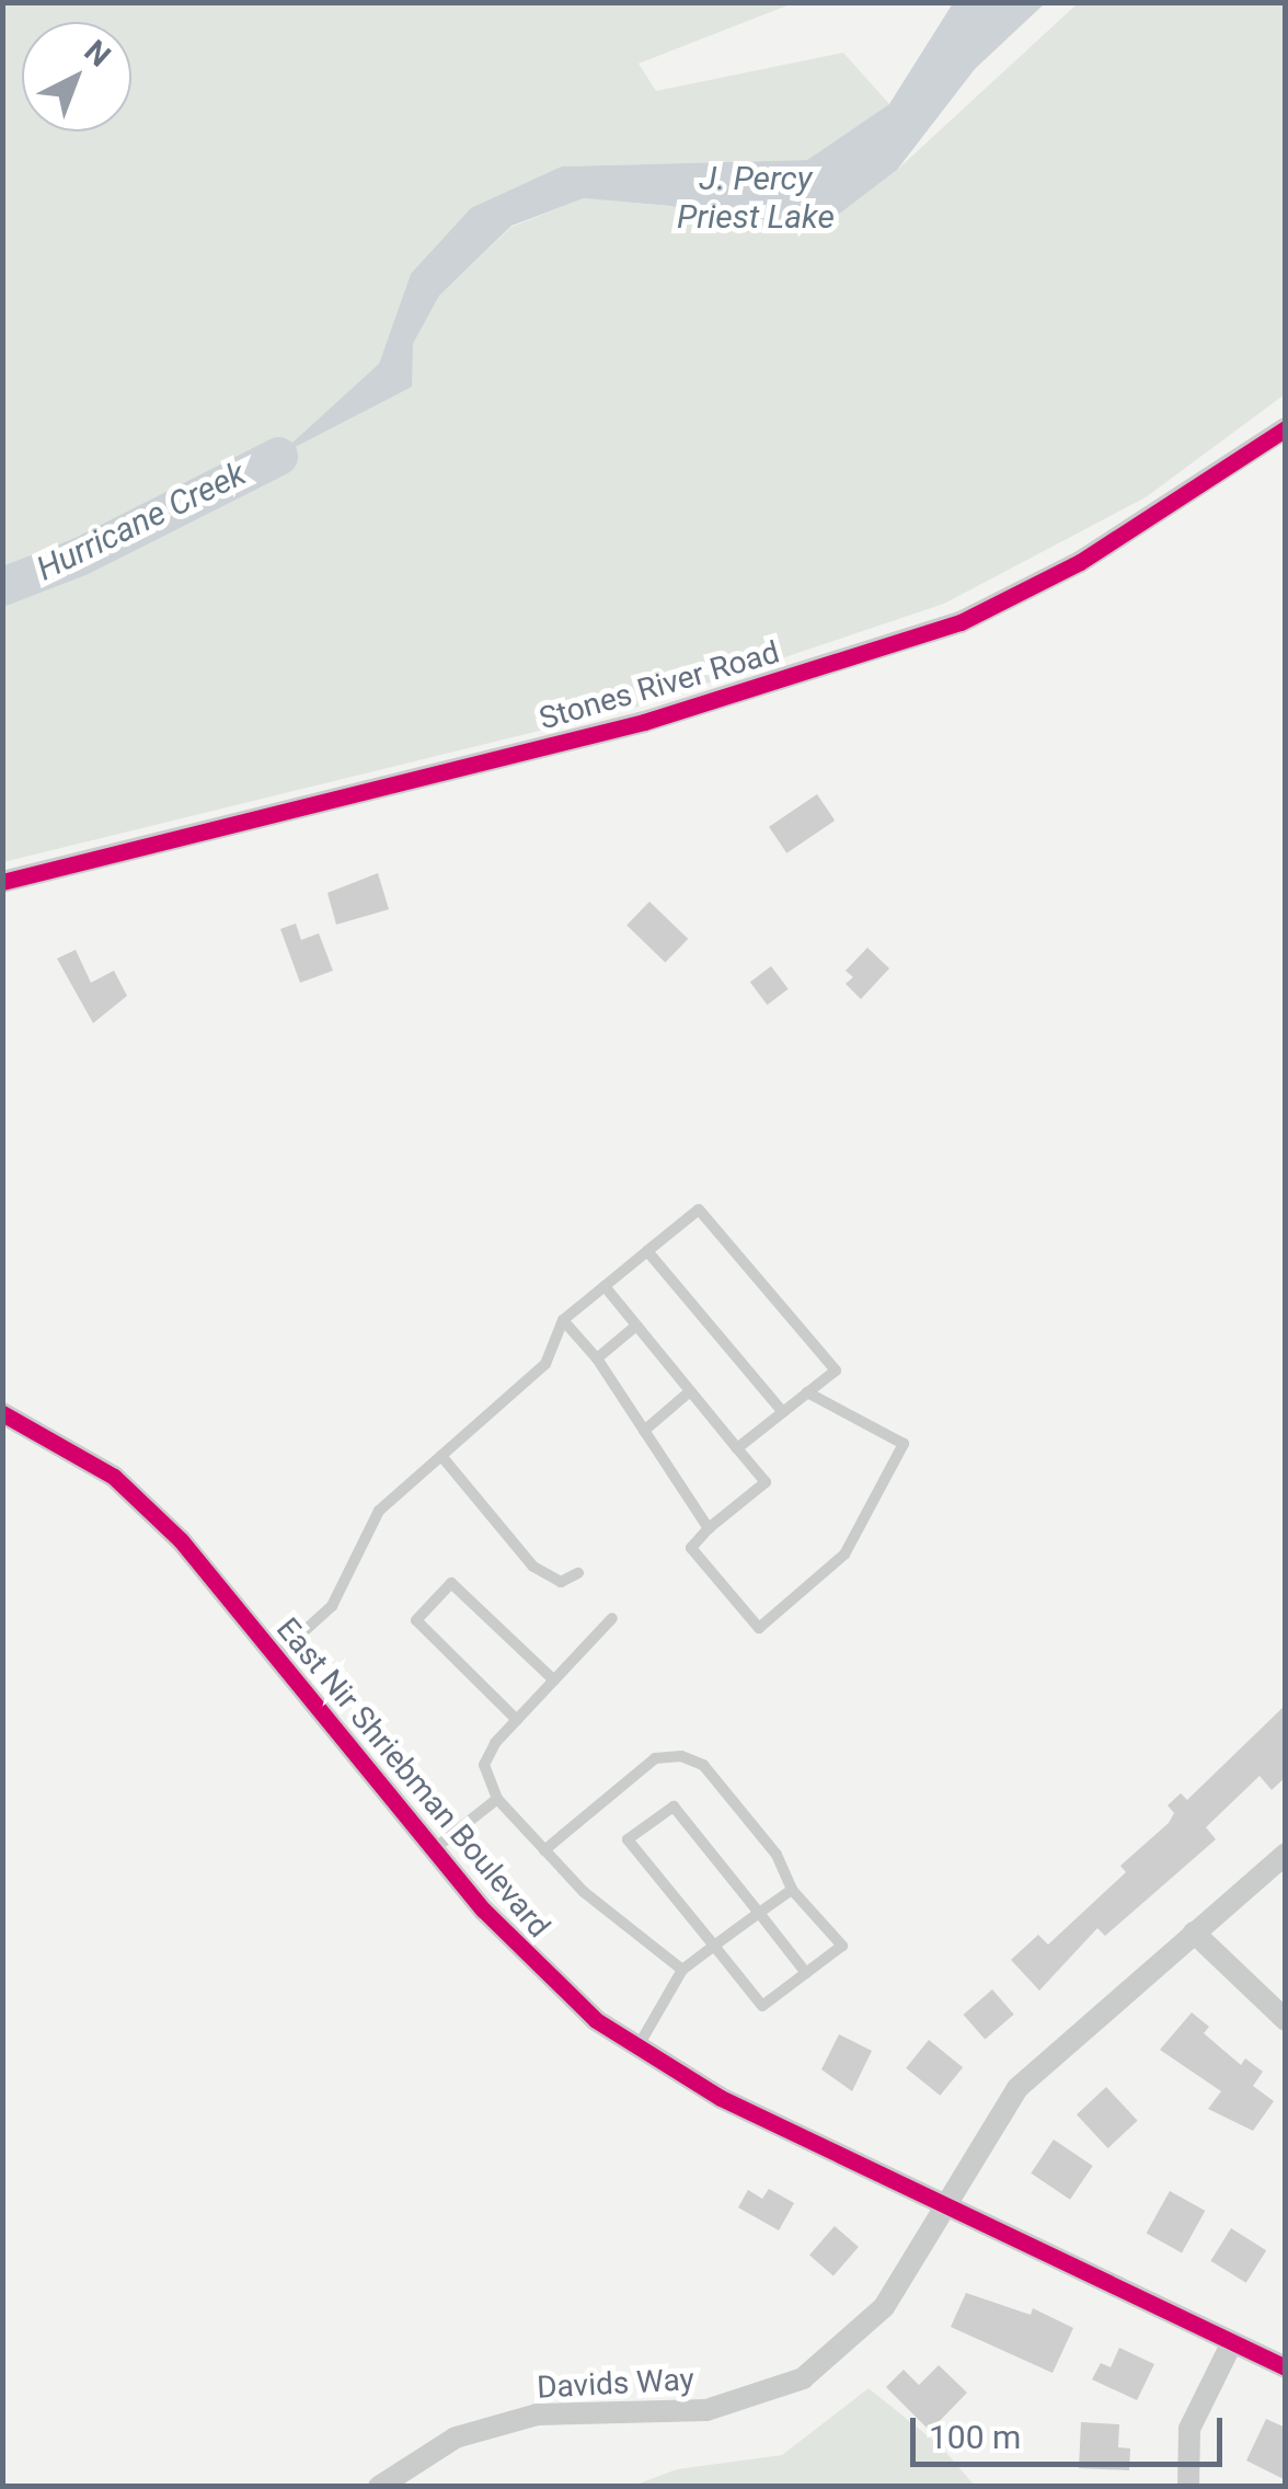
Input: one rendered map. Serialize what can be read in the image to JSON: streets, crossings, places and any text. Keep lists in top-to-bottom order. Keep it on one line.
{"streets":{"street":["Stones River Road","East Nir Shriebman Boulevard","Davids Way"]},"crossings":[["East Nir Shriebman Boulevard","Davids Way"]],"water":["J. Percy Priest Lake","Hurricane Creek"],"scale_bar":"100 m","north":"top right"}
